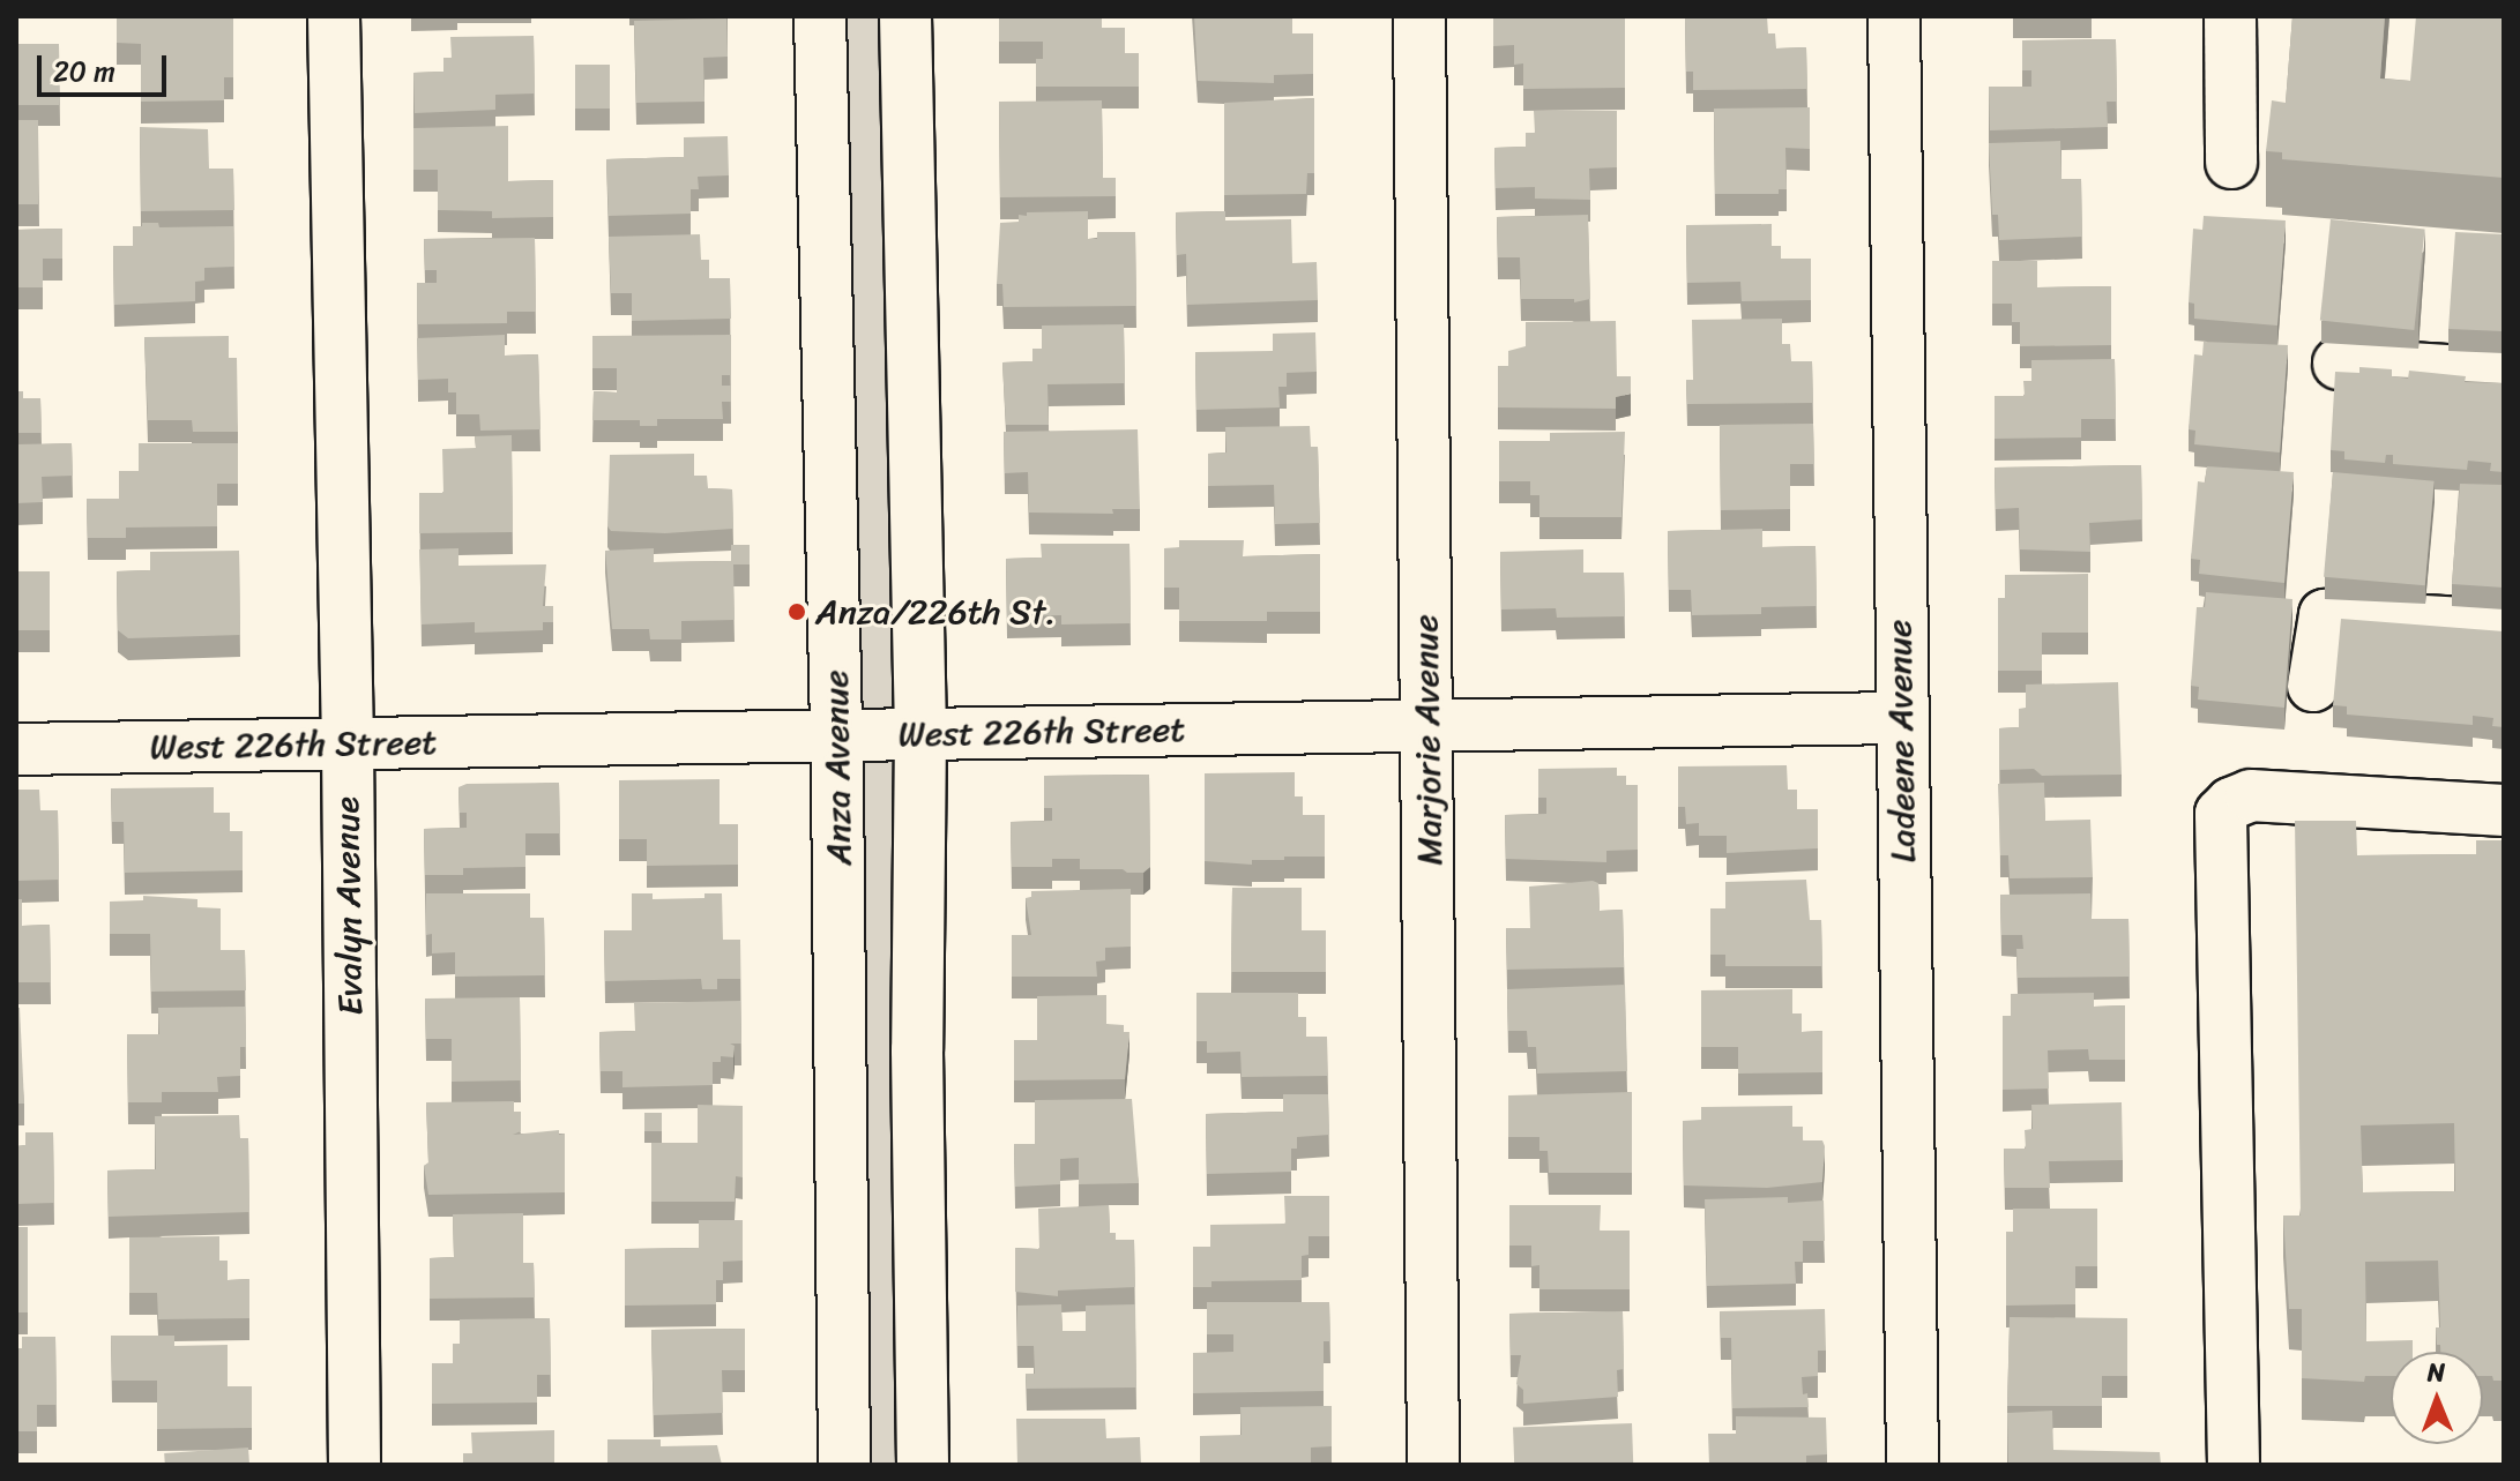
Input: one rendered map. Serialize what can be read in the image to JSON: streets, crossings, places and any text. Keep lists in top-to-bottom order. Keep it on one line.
{"streets":{"street":["West 226th Street","Marjorie Avenue","Ladeene Avenue","Anza Avenue","Evalyn Avenue"]},"crossings":[["West 226th Street","Marjorie Avenue"],["West 226th Street","Ladeene Avenue"],["West 226th Street","Anza Avenue"],["West 226th Street","Evalyn Avenue"]],"places":["Anza/226th St."],"scale_bar":"20 m","north":"top"}
